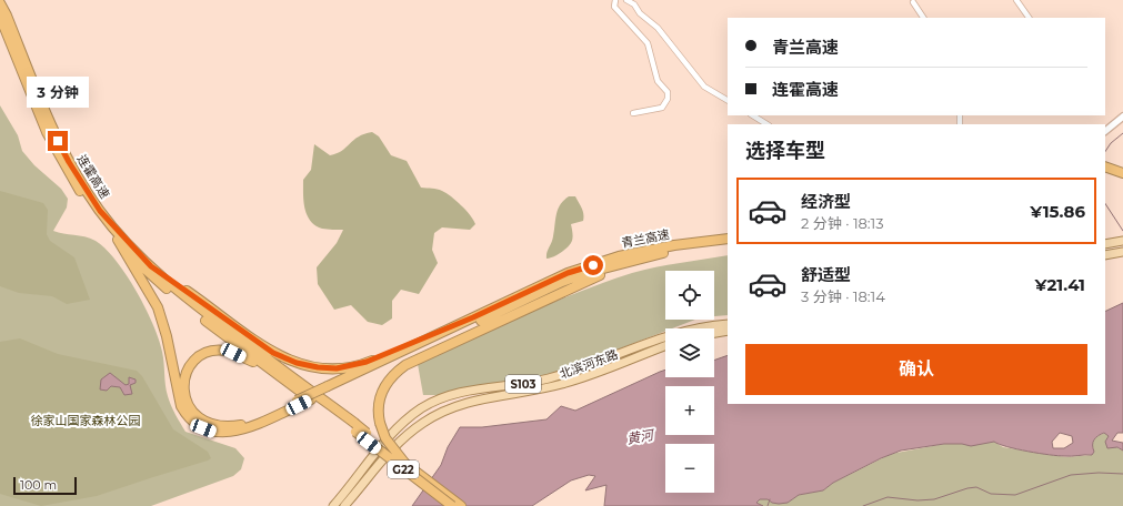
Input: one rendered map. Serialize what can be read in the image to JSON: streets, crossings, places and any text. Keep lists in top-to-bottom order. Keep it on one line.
{"streets":{"highway":["连霍高速","青兰高速","G22"],"main road":["北滨河东路","S103"]},"water":["黄河"],"parks":["徐家山国家森林公园"],"scale_bar":"100 m","page":{"banner":["青兰高速","连霍高速"],"bubble":"3 分钟","heading":"选择车型","list":[{"name":"经济型","note":"2 分钟 · 18:13","value":"¥15.86"},{"name":"舒适型","note":"3 分钟 · 18:14","value":"¥21.41"}],"map_buttons":["+","−"],"buttons":"确认","scale":"100 m"}}
